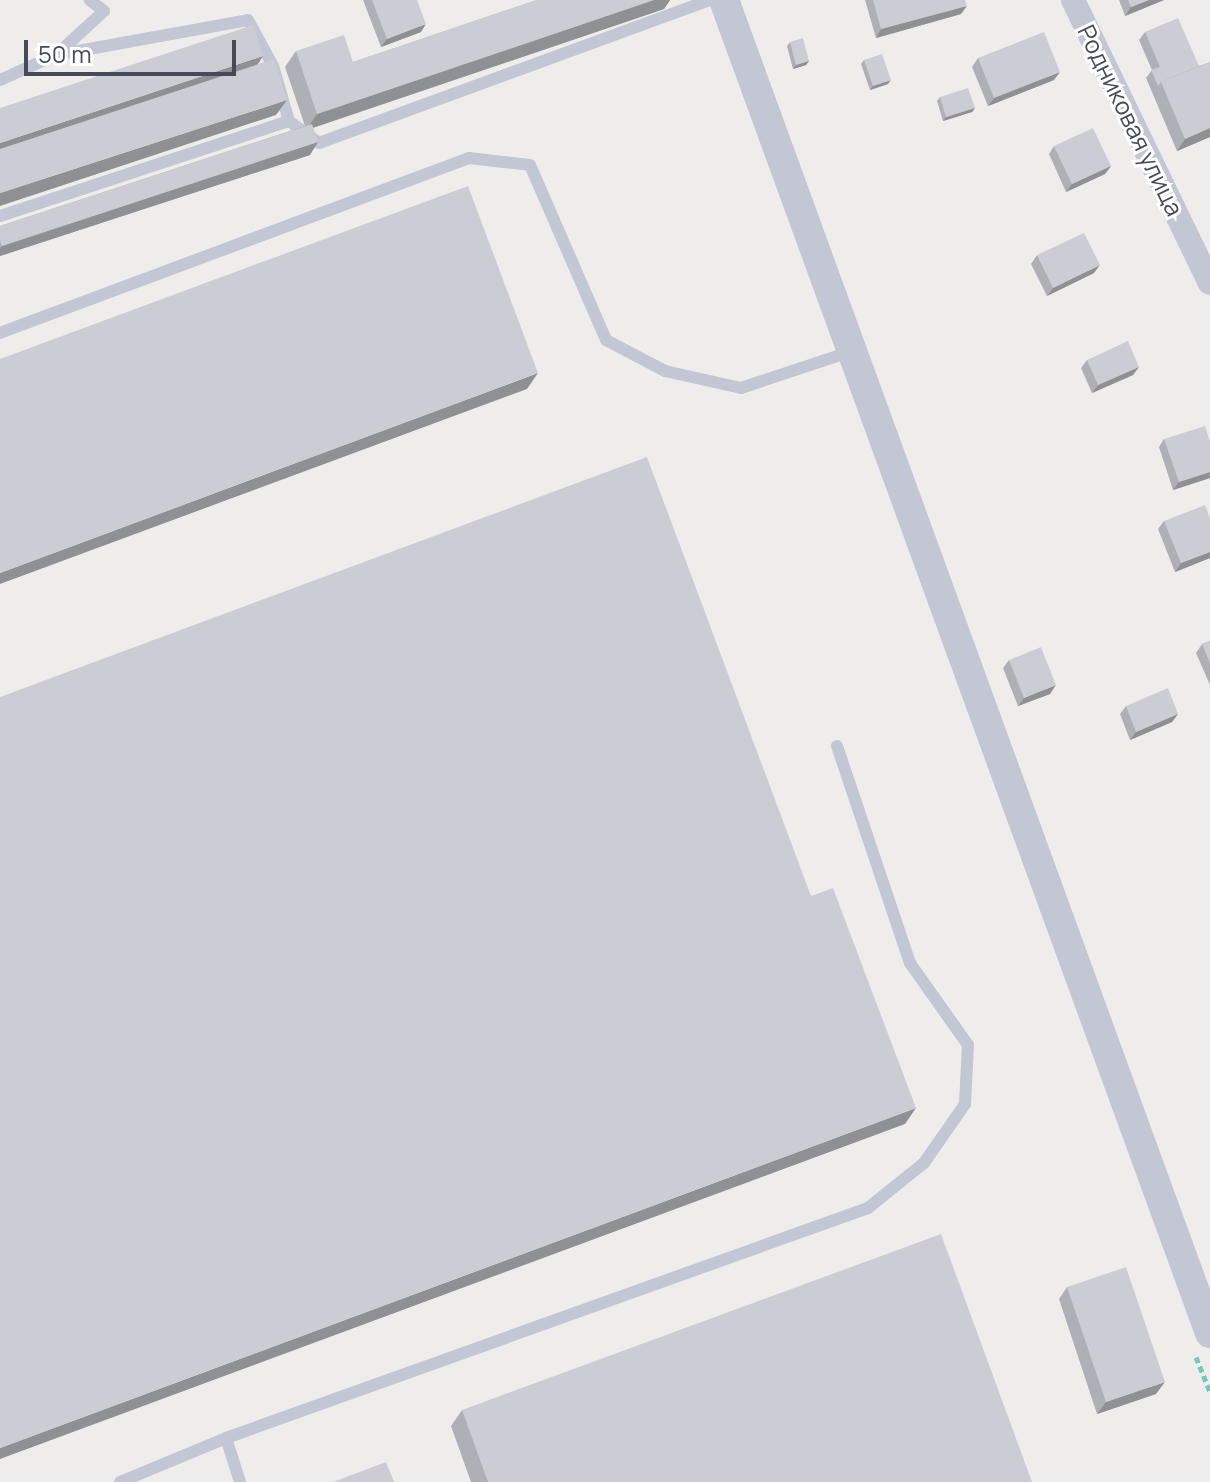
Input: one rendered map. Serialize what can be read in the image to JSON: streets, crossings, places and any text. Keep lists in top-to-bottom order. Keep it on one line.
{"streets":{"street":["Родниковая улица"]},"scale_bar":"50 m"}
